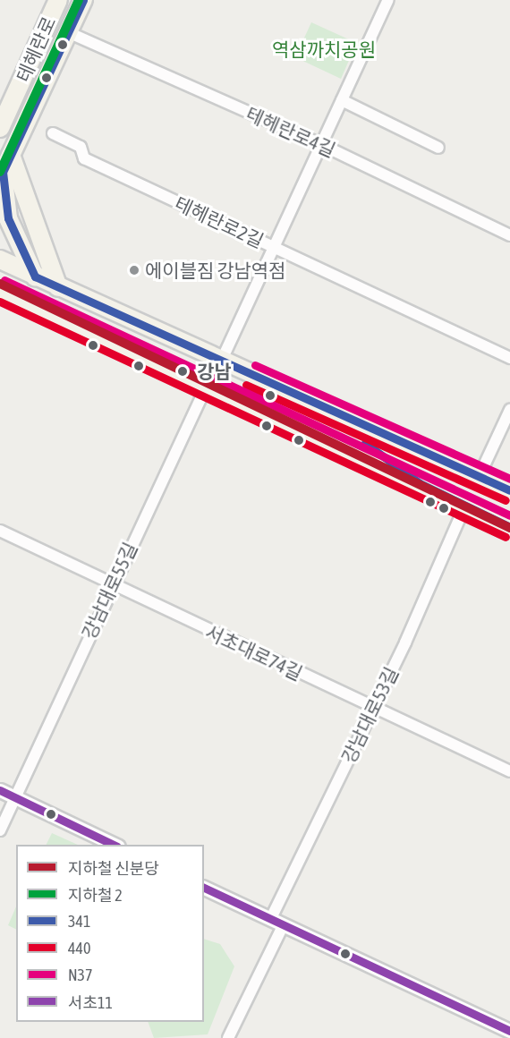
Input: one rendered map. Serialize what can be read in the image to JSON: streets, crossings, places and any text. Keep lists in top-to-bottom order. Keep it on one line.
{"streets":{"main road":["테헤란로"],"street":["테헤란로4길","테헤란로2길","강남대로55길","서초대로74길","강남대로53길"]},"crossings":[["테헤란로","테헤란로4길"],["강남대로55길","서초대로74길"],["서초대로74길","강남대로53길"]],"parks":["역삼까치공원"],"places":["에이블짐 강남역점","강남"],"lines":["metro line 2","transit line 341","transit line N37","metro line 신분당","transit line 440","transit line 서초11"],"legend":["지하철 신분당","지하철 2","341","440","N37","서초11"]}
